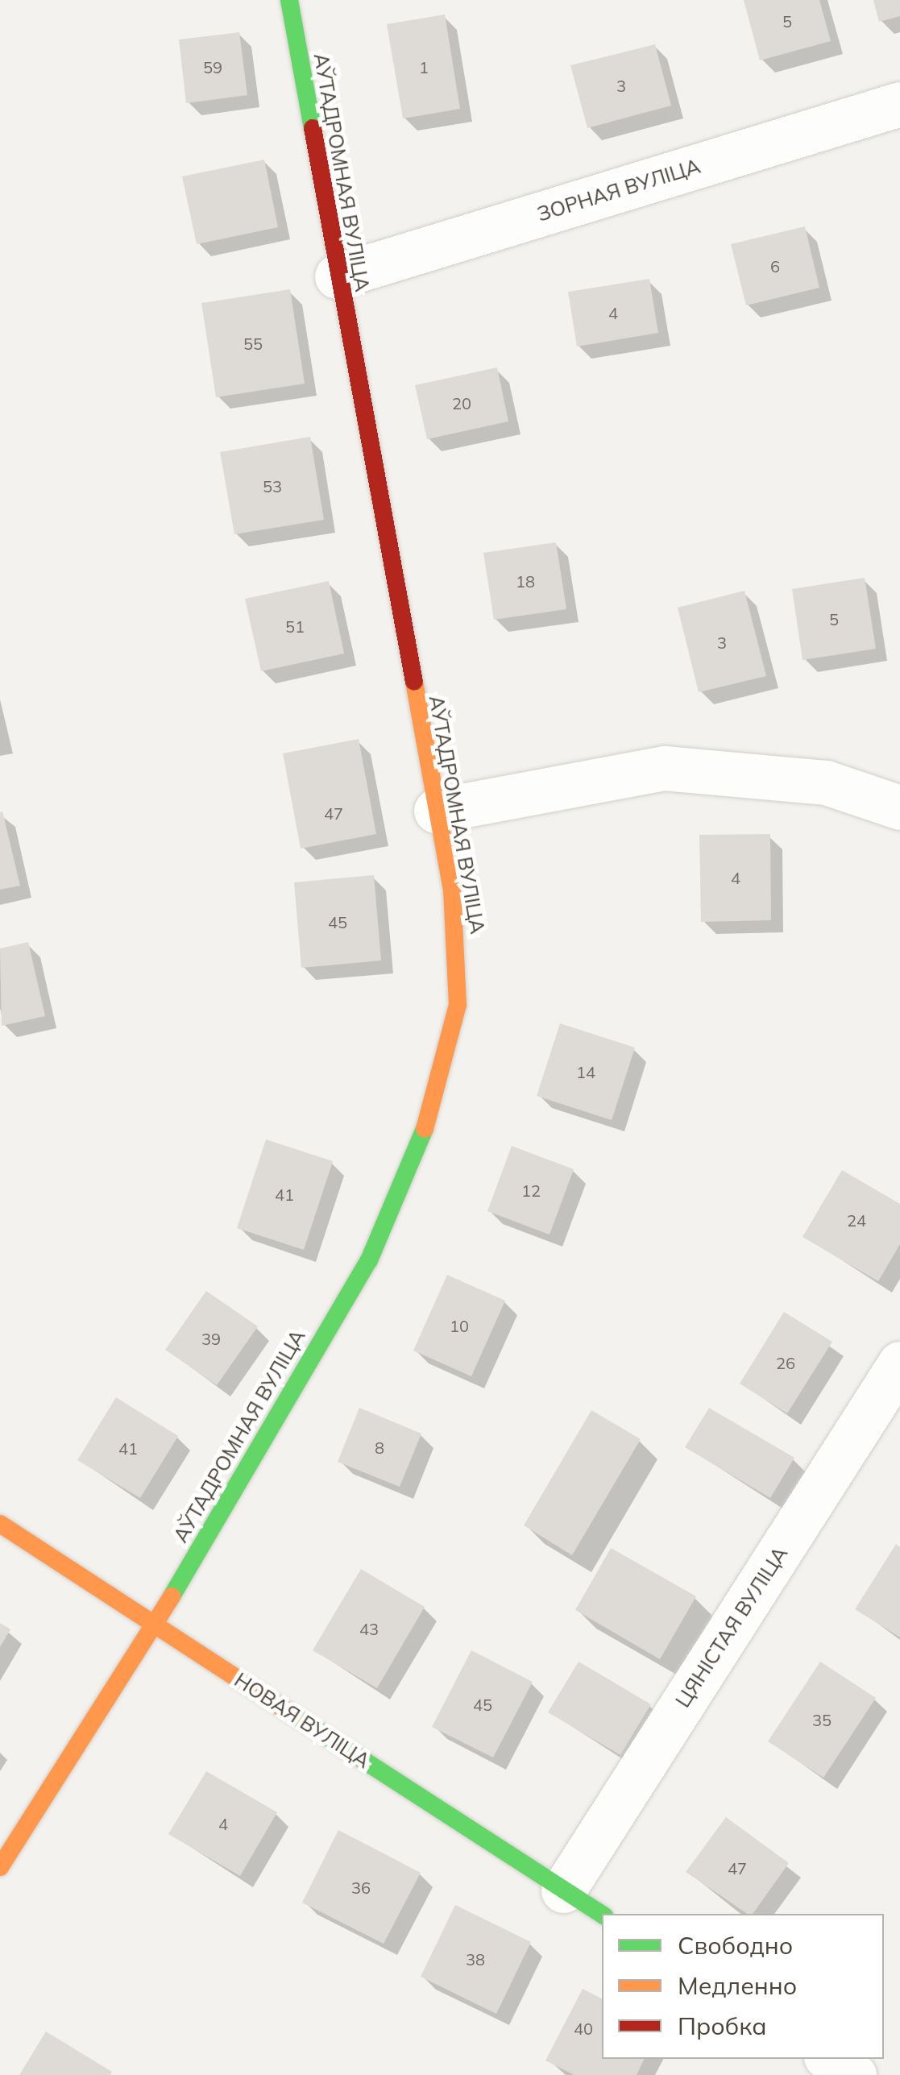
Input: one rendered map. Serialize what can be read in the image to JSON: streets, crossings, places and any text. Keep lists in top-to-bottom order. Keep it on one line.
{"streets":{"street":["АЎТАДРОМНАЯ ВУЛІЦА","ЗОРНАЯ ВУЛІЦА","ЦЯНІСТАЯ ВУЛІЦА","НОВАЯ ВУЛІЦА"]},"crossings":[["АЎТАДРОМНАЯ ВУЛІЦА","ЗОРНАЯ ВУЛІЦА"],["АЎТАДРОМНАЯ ВУЛІЦА","НОВАЯ ВУЛІЦА"],["ЦЯНІСТАЯ ВУЛІЦА","НОВАЯ ВУЛІЦА"]],"house_numbers":["5","59","1","3","6","4","55","20","53","18","5","51","3","47","4","45","14","12","41","24","10","39","26","8","41","43","45","35","4","47","36","38","40"],"legend":["Свободно","Медленно","Пробка"]}
